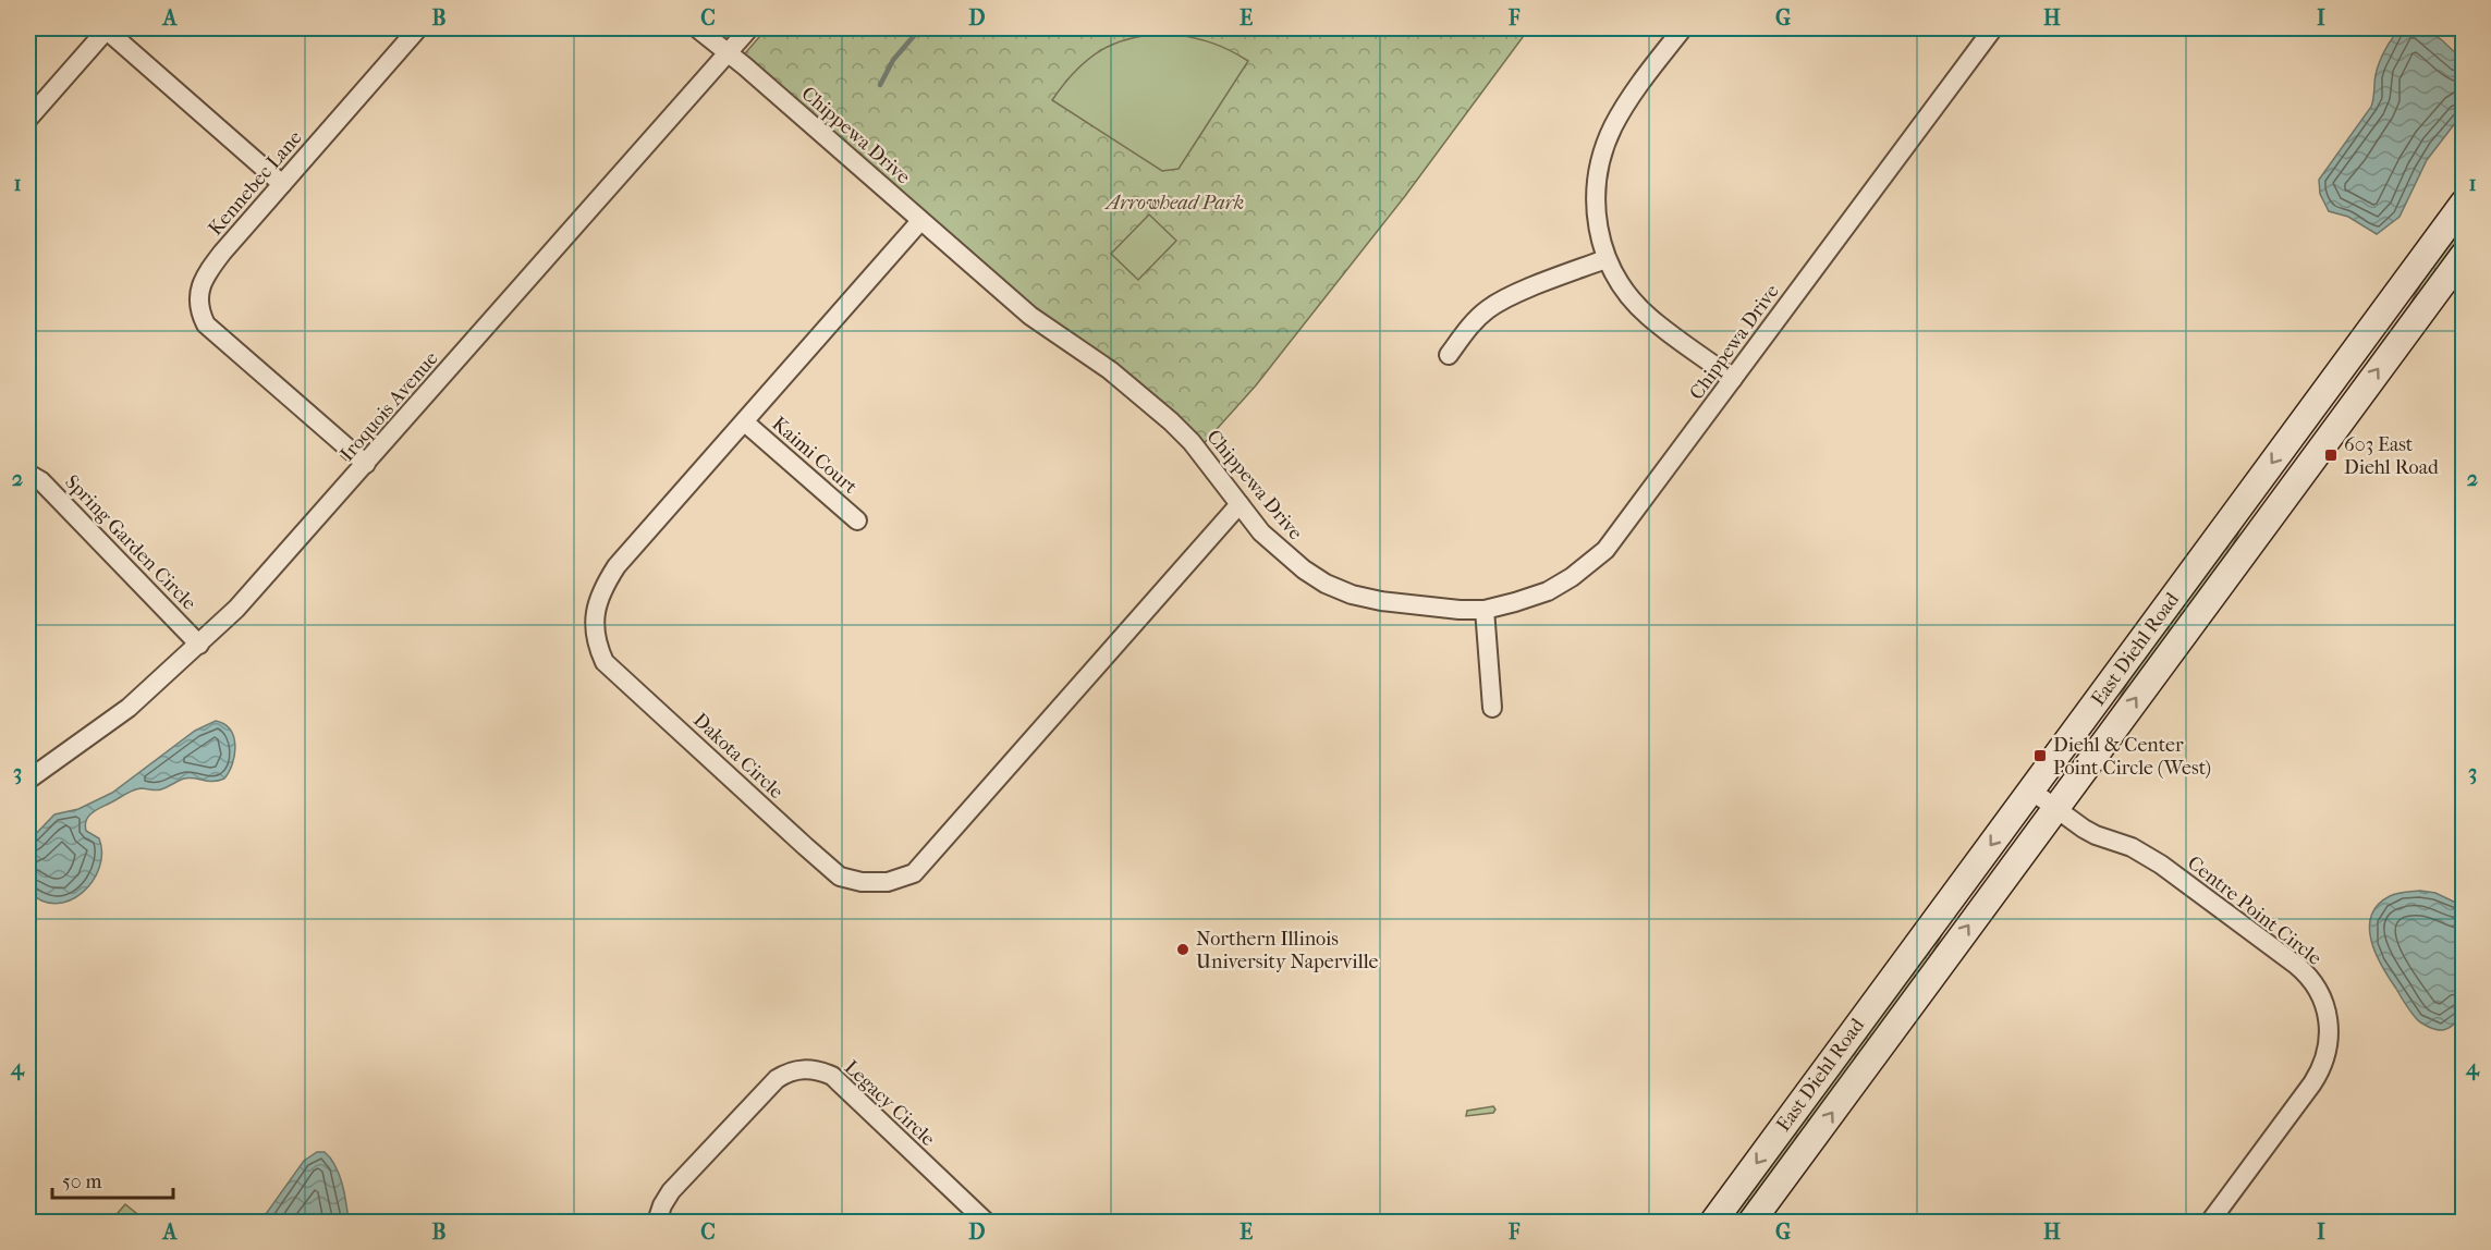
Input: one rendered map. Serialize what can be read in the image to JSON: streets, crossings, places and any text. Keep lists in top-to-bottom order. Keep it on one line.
{"streets":{"street":["Chippewa Drive","Kennebec Lane","Iroquois Avenue","Kaimi Court","Spring Garden Circle","East Diehl Road","Dakota Circle","Centre Point Circle","Legacy Circle"]},"crossings":[["Chippewa Drive","Iroquois Avenue"],["Chippewa Drive","Dakota Circle"],["Kennebec Lane","Iroquois Avenue"],["Iroquois Avenue","Spring Garden Circle"],["Kaimi Court","Dakota Circle"],["East Diehl Road","Centre Point Circle"]],"parks":["Arrowhead Park"],"places":{"transit":["603 East Diehl Road","Diehl & Center Point Circle (West)"],"other":["Northern Illinois University Naperville"]},"scale_bar":"50 m","grid":{"columns":["A","B","C","D","E","F","G","H","I"],"rows":["1","2","3","4"]}}
